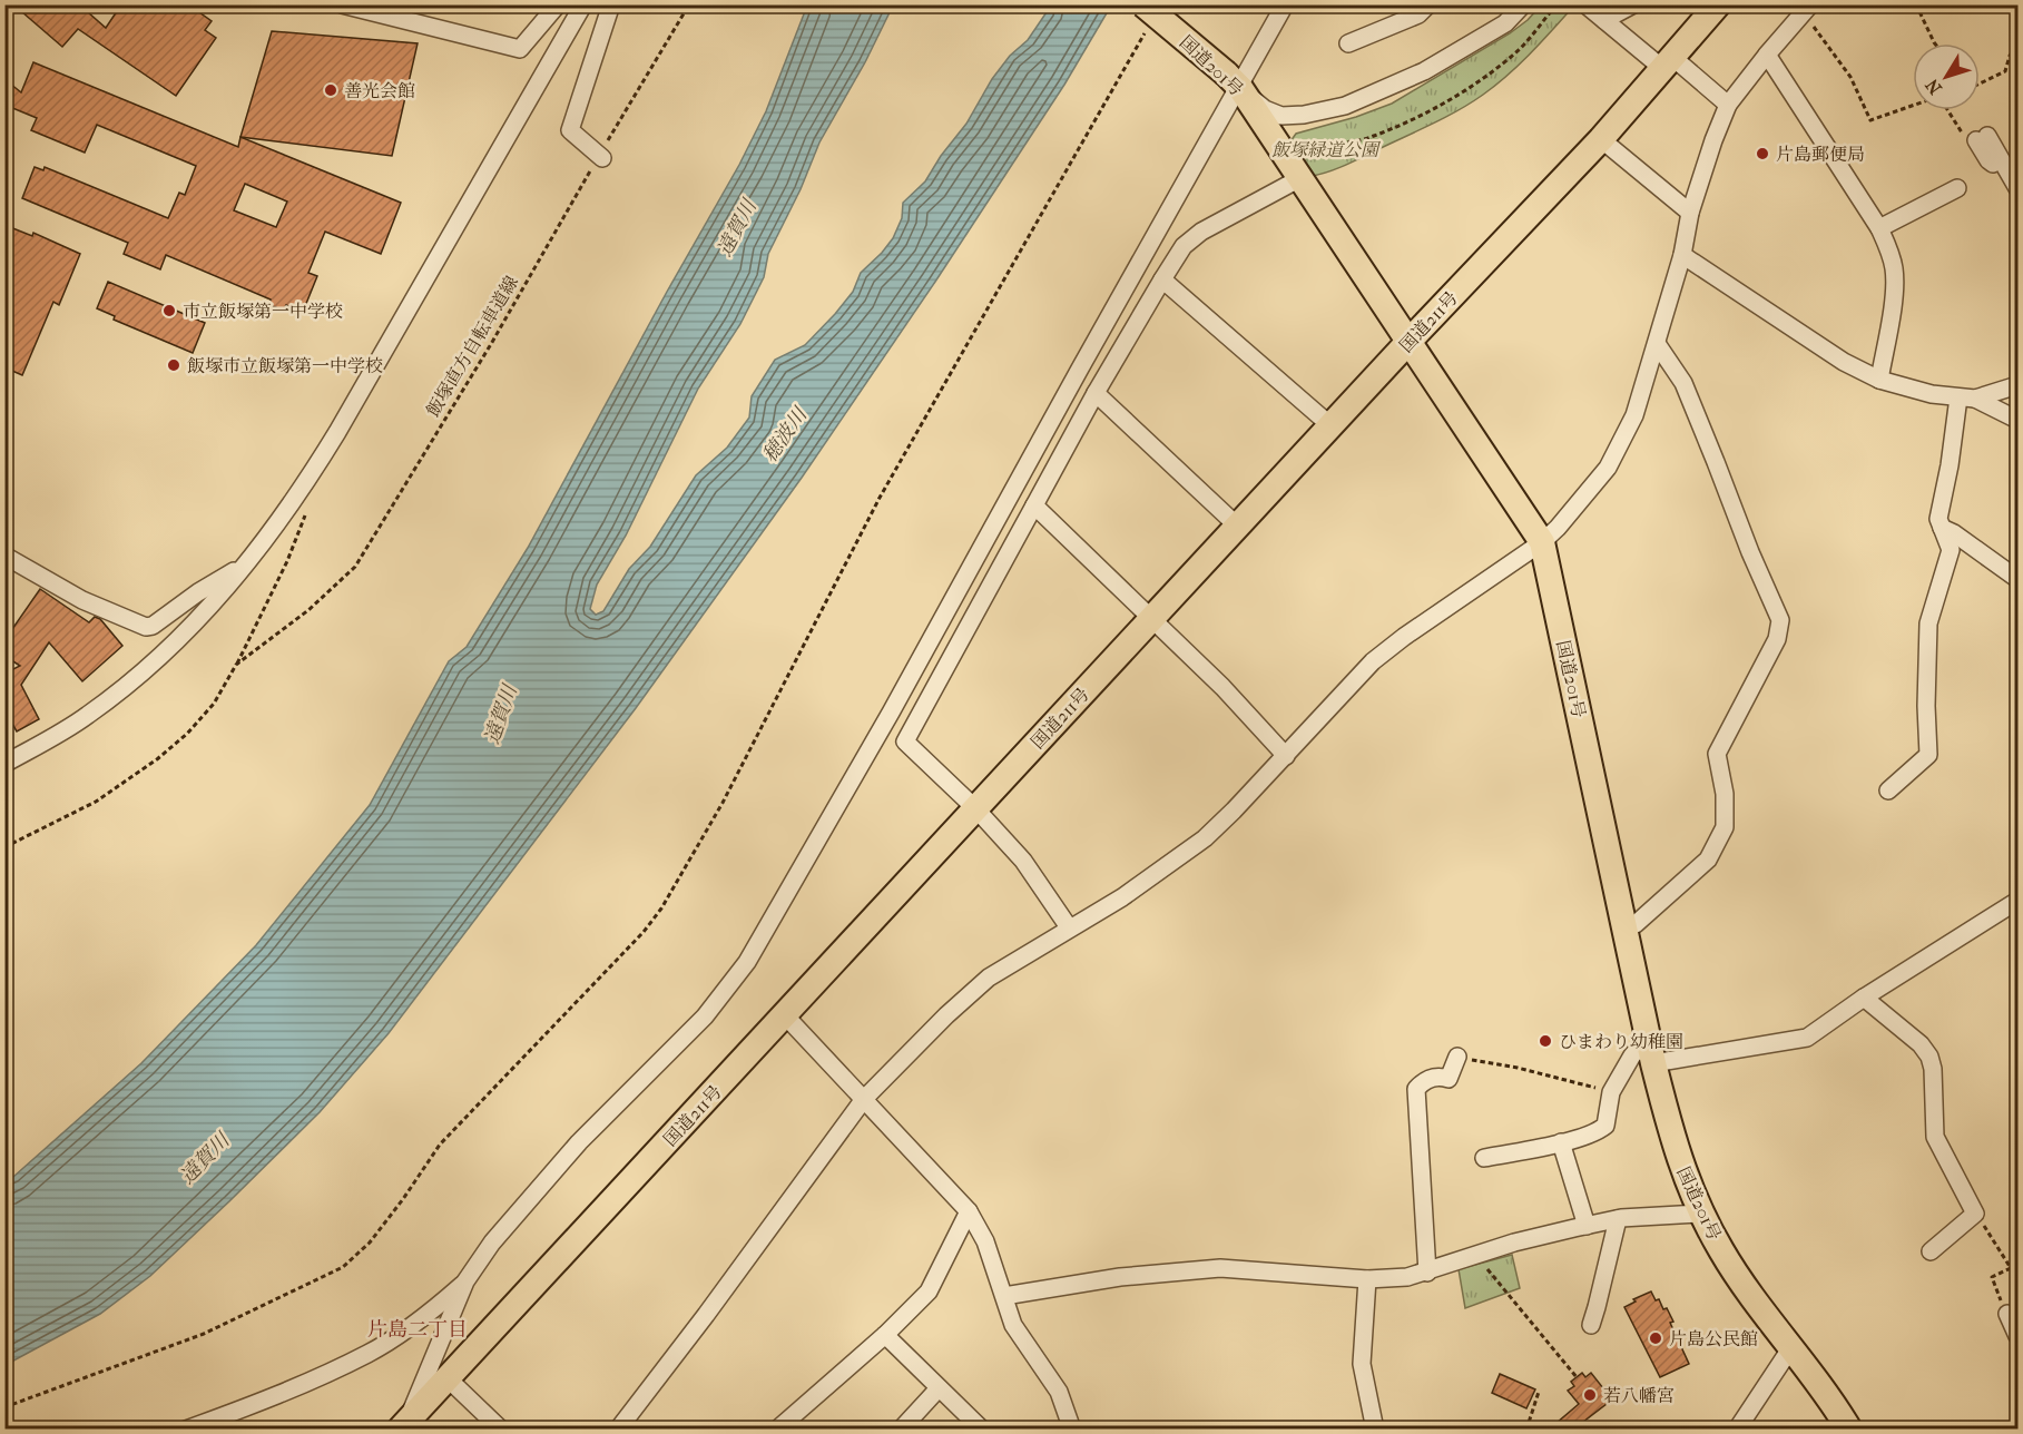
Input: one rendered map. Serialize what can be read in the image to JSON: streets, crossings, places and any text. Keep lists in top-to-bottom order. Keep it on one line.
{"streets":{"highway":["国道201号","国道211号"],"path":["飯塚直方自転車道線"]},"crossings":[["国道201号","国道211号"]],"districts":["片島二丁目"],"water":["遠賀川","穂波川"],"parks":["飯塚緑道公園"],"places":["善光会館","片島郵便局","市立飯塚第一中学校","飯塚市立飯塚第一中学校","ひまわり幼稚園","片島公民館","若八幡宮"],"north":"bottom left"}
